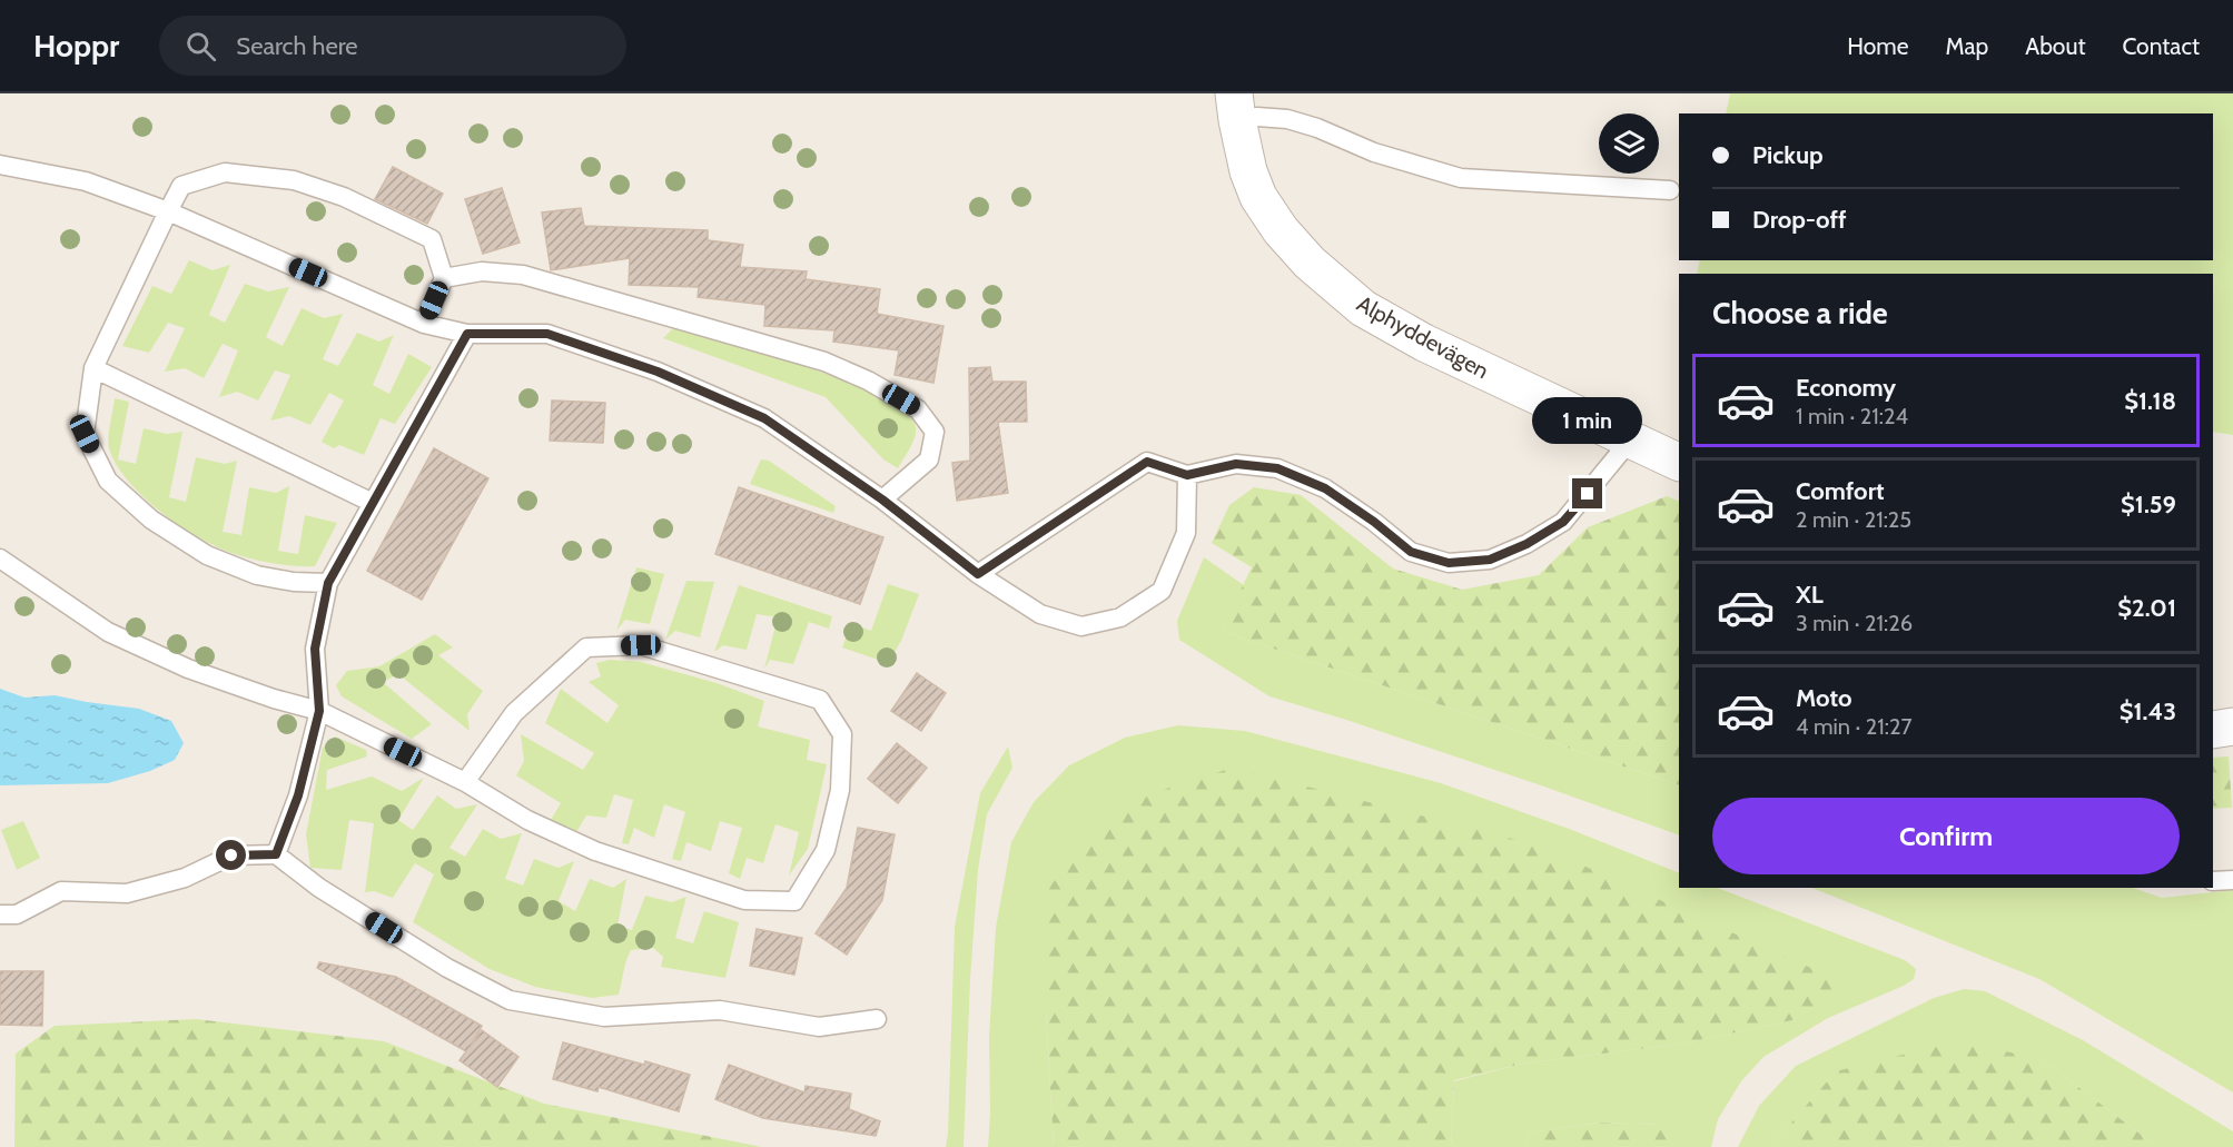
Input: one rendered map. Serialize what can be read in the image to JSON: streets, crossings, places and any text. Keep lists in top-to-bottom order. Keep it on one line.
{"streets":{"street":["Alphyddevägen"]},"page":{"header":"Hoppr","search":"Search here","nav":["Home","Map","About","Contact"],"banner":["Pickup","Drop-off"],"heading":"Choose a ride","list":[{"name":"Economy","note":"1 min · 21:24","value":"$1.18"},{"name":"Comfort","note":"2 min · 21:25","value":"$1.59"},{"name":"XL","note":"3 min · 21:26","value":"$2.01"},{"name":"Moto","note":"4 min · 21:27","value":"$1.43"}],"bubble":"1 min","buttons":"Confirm"}}
